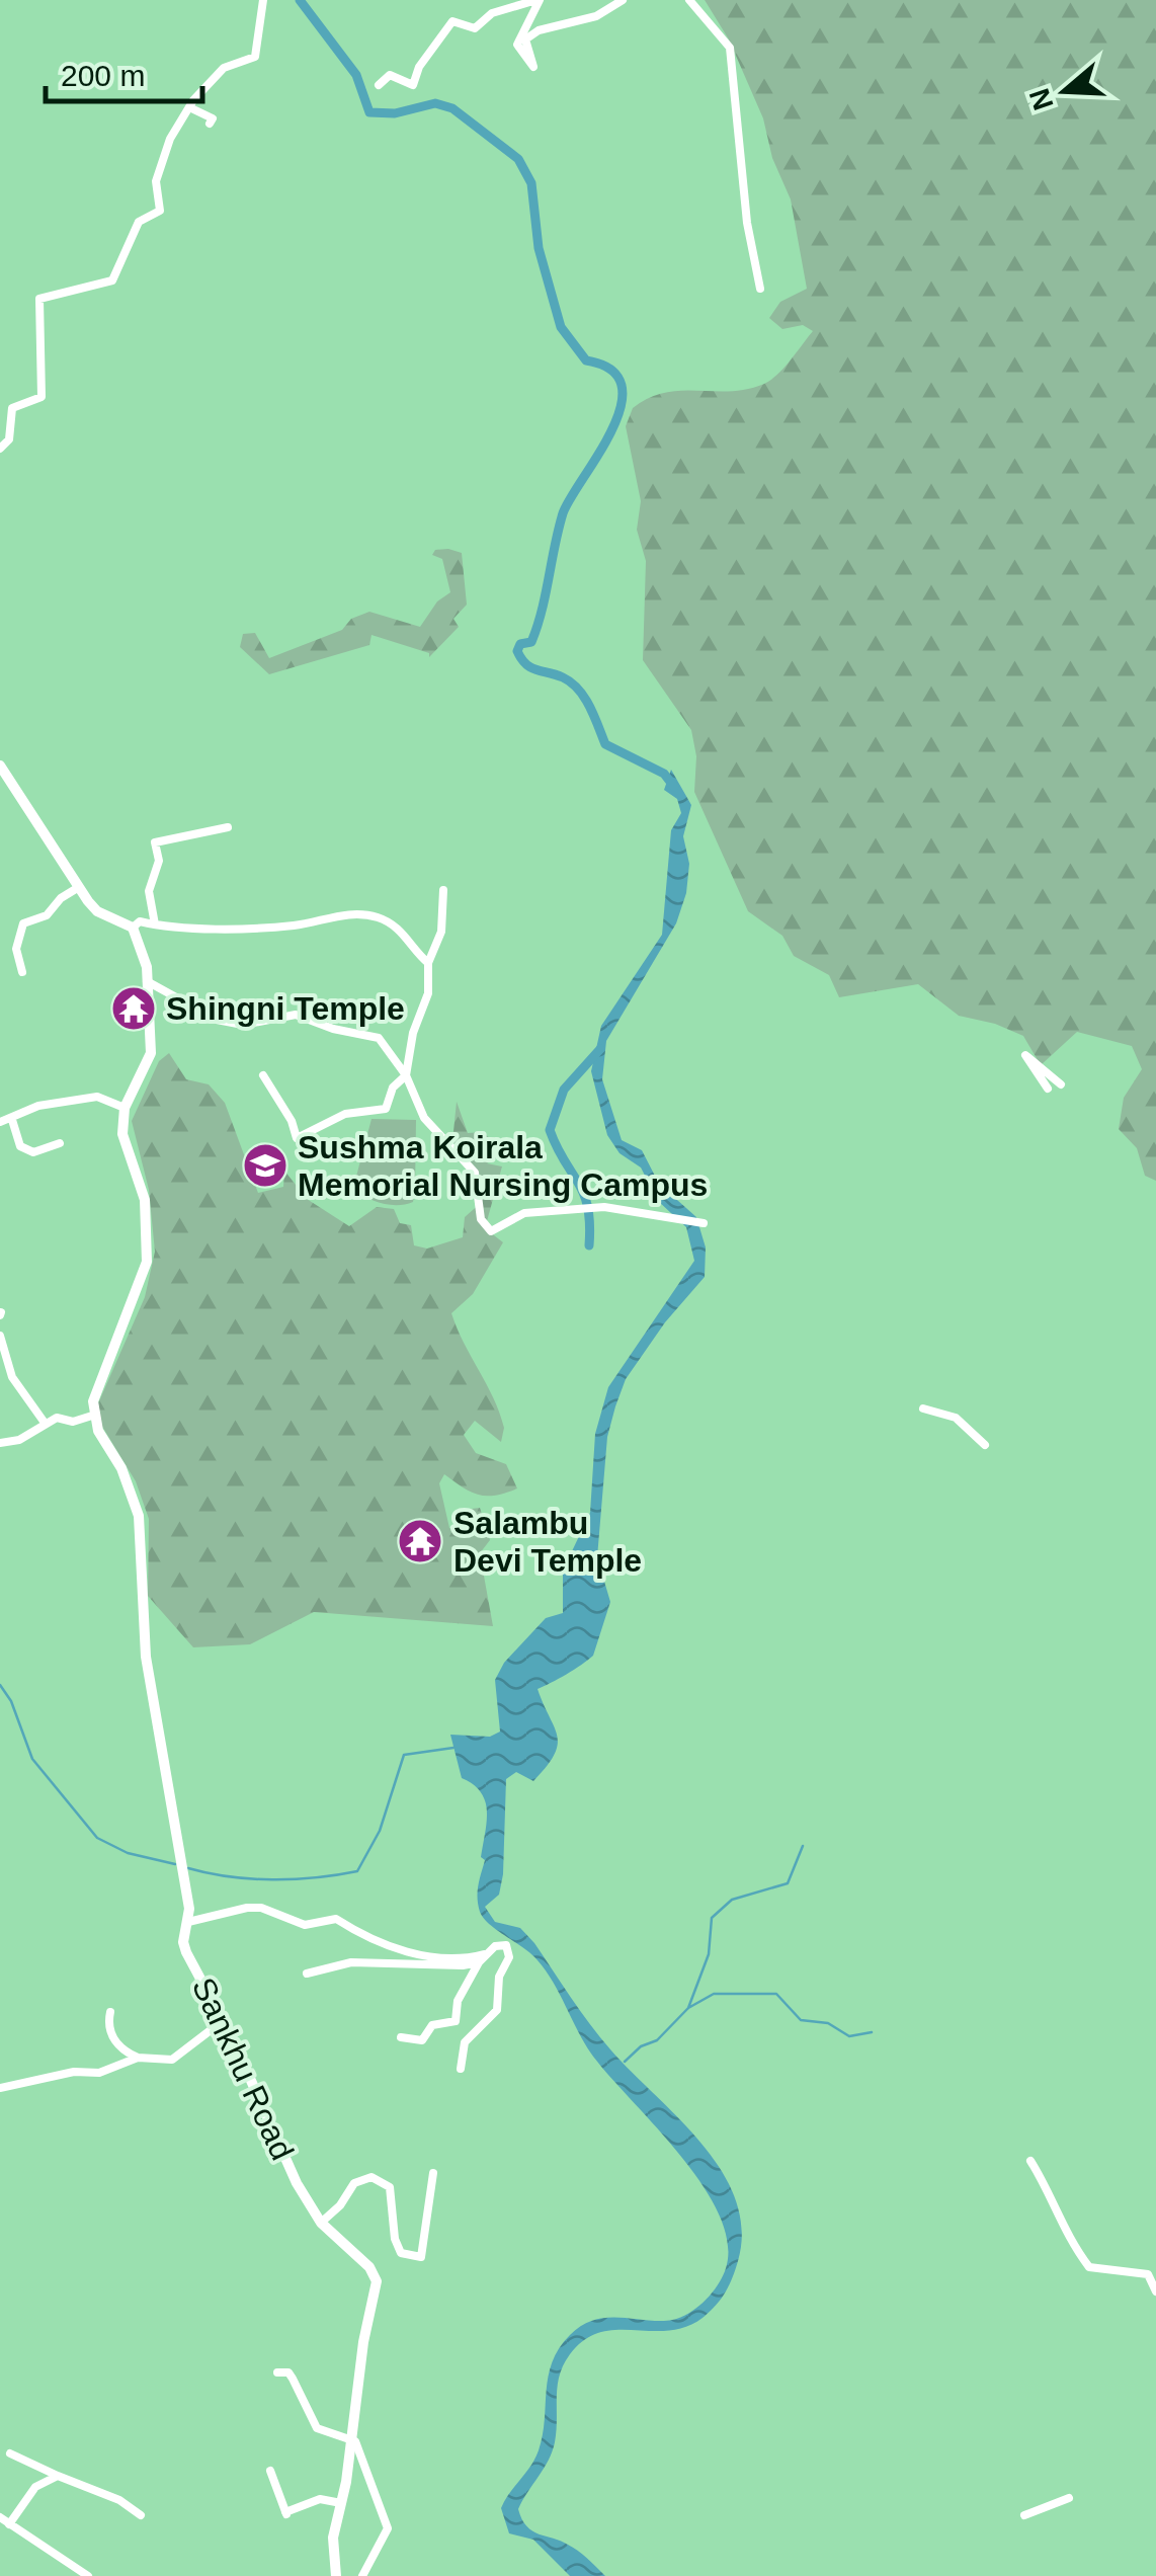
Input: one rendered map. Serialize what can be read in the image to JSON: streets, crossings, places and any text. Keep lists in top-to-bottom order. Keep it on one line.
{"streets":{"main road":["Sankhu Road"]},"places":{"temple":["Shingni Temple","Salambu Devi Temple"],"school or university":["Sushma Koirala Memorial Nursing Campus"]},"scale_bar":"200 m","north":"left"}
